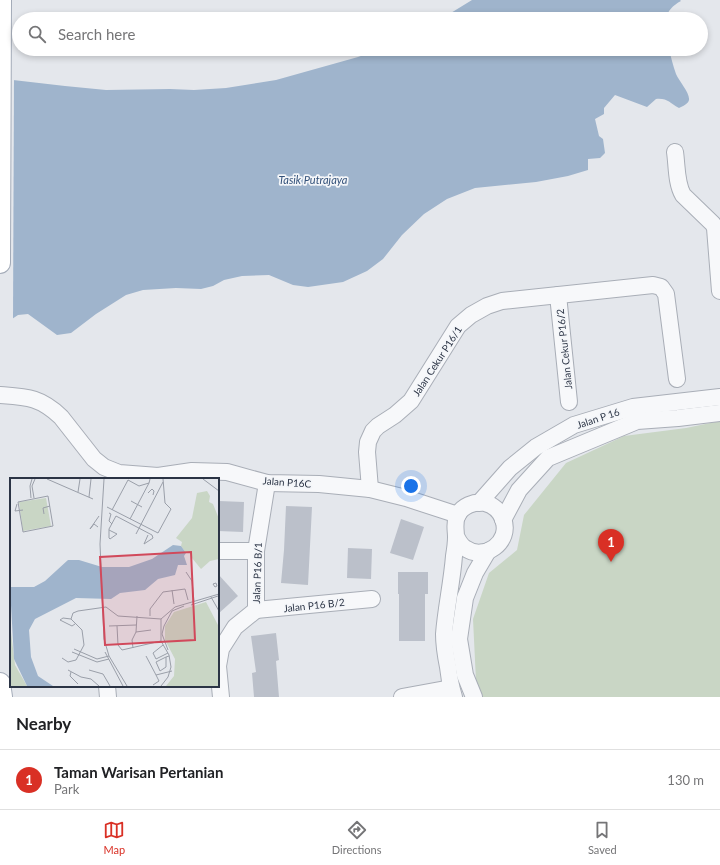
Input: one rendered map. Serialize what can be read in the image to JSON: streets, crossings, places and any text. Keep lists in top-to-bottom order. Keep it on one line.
{"streets":{"street":["Jalan Cekur P16/2","Jalan Cekur P16/1","Jalan P 16","Jalan P16C","Jalan P16 B/1","Jalan P16 B/2"]},"crossings":[["Jalan Cekur P16/2","Jalan Cekur P16/1"],["Jalan Cekur P16/1","Jalan P16C"],["Jalan P 16","Jalan P16C"],["Jalan P16C","Jalan P16 B/1"],["Jalan P16 B/1","Jalan P16 B/2"]],"water":["Tasik Putrajaya"],"page":{"search":"Search here","pins":"1","heading":"Nearby","list":[{"mark":"1","name":"Taman Warisan Pertanian","note":"Park","value":"130 m"}],"nav":["Map","Directions","Saved"]}}
